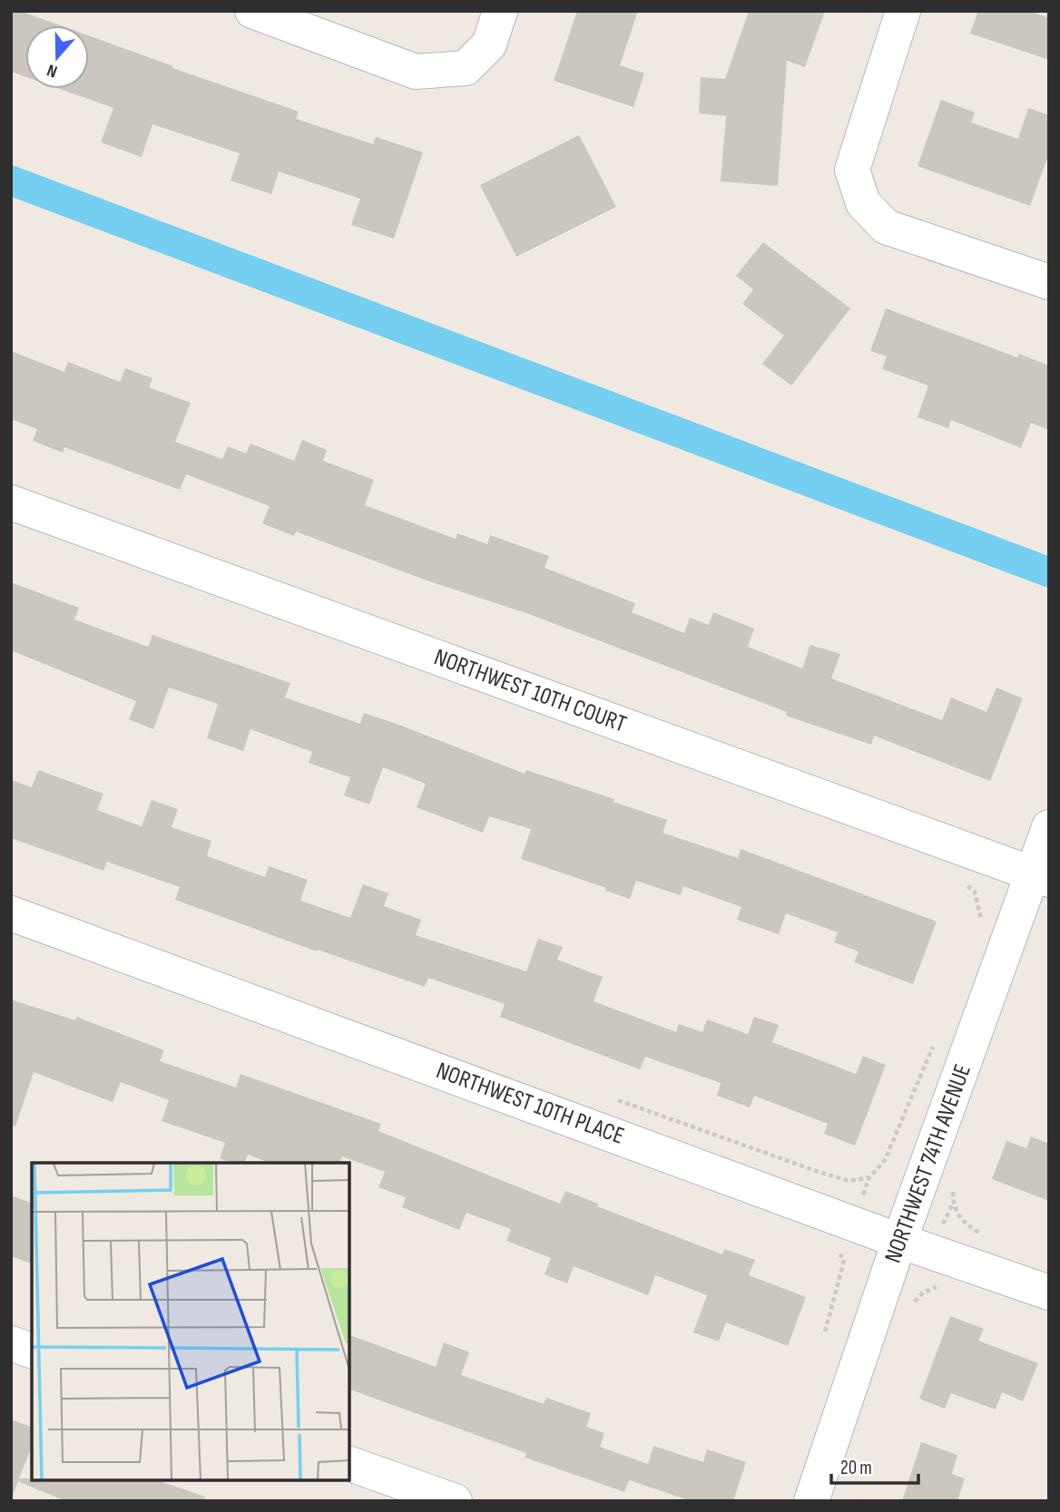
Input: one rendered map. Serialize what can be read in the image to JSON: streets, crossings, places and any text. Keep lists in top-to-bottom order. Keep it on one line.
{"streets":{"street":["NORTHWEST 10TH COURT","NORTHWEST 10TH PLACE","NORTHWEST 74TH AVENUE"]},"crossings":[["NORTHWEST 10TH COURT","NORTHWEST 74TH AVENUE"],["NORTHWEST 10TH PLACE","NORTHWEST 74TH AVENUE"]],"scale_bar":"20 m","north":"bottom"}
